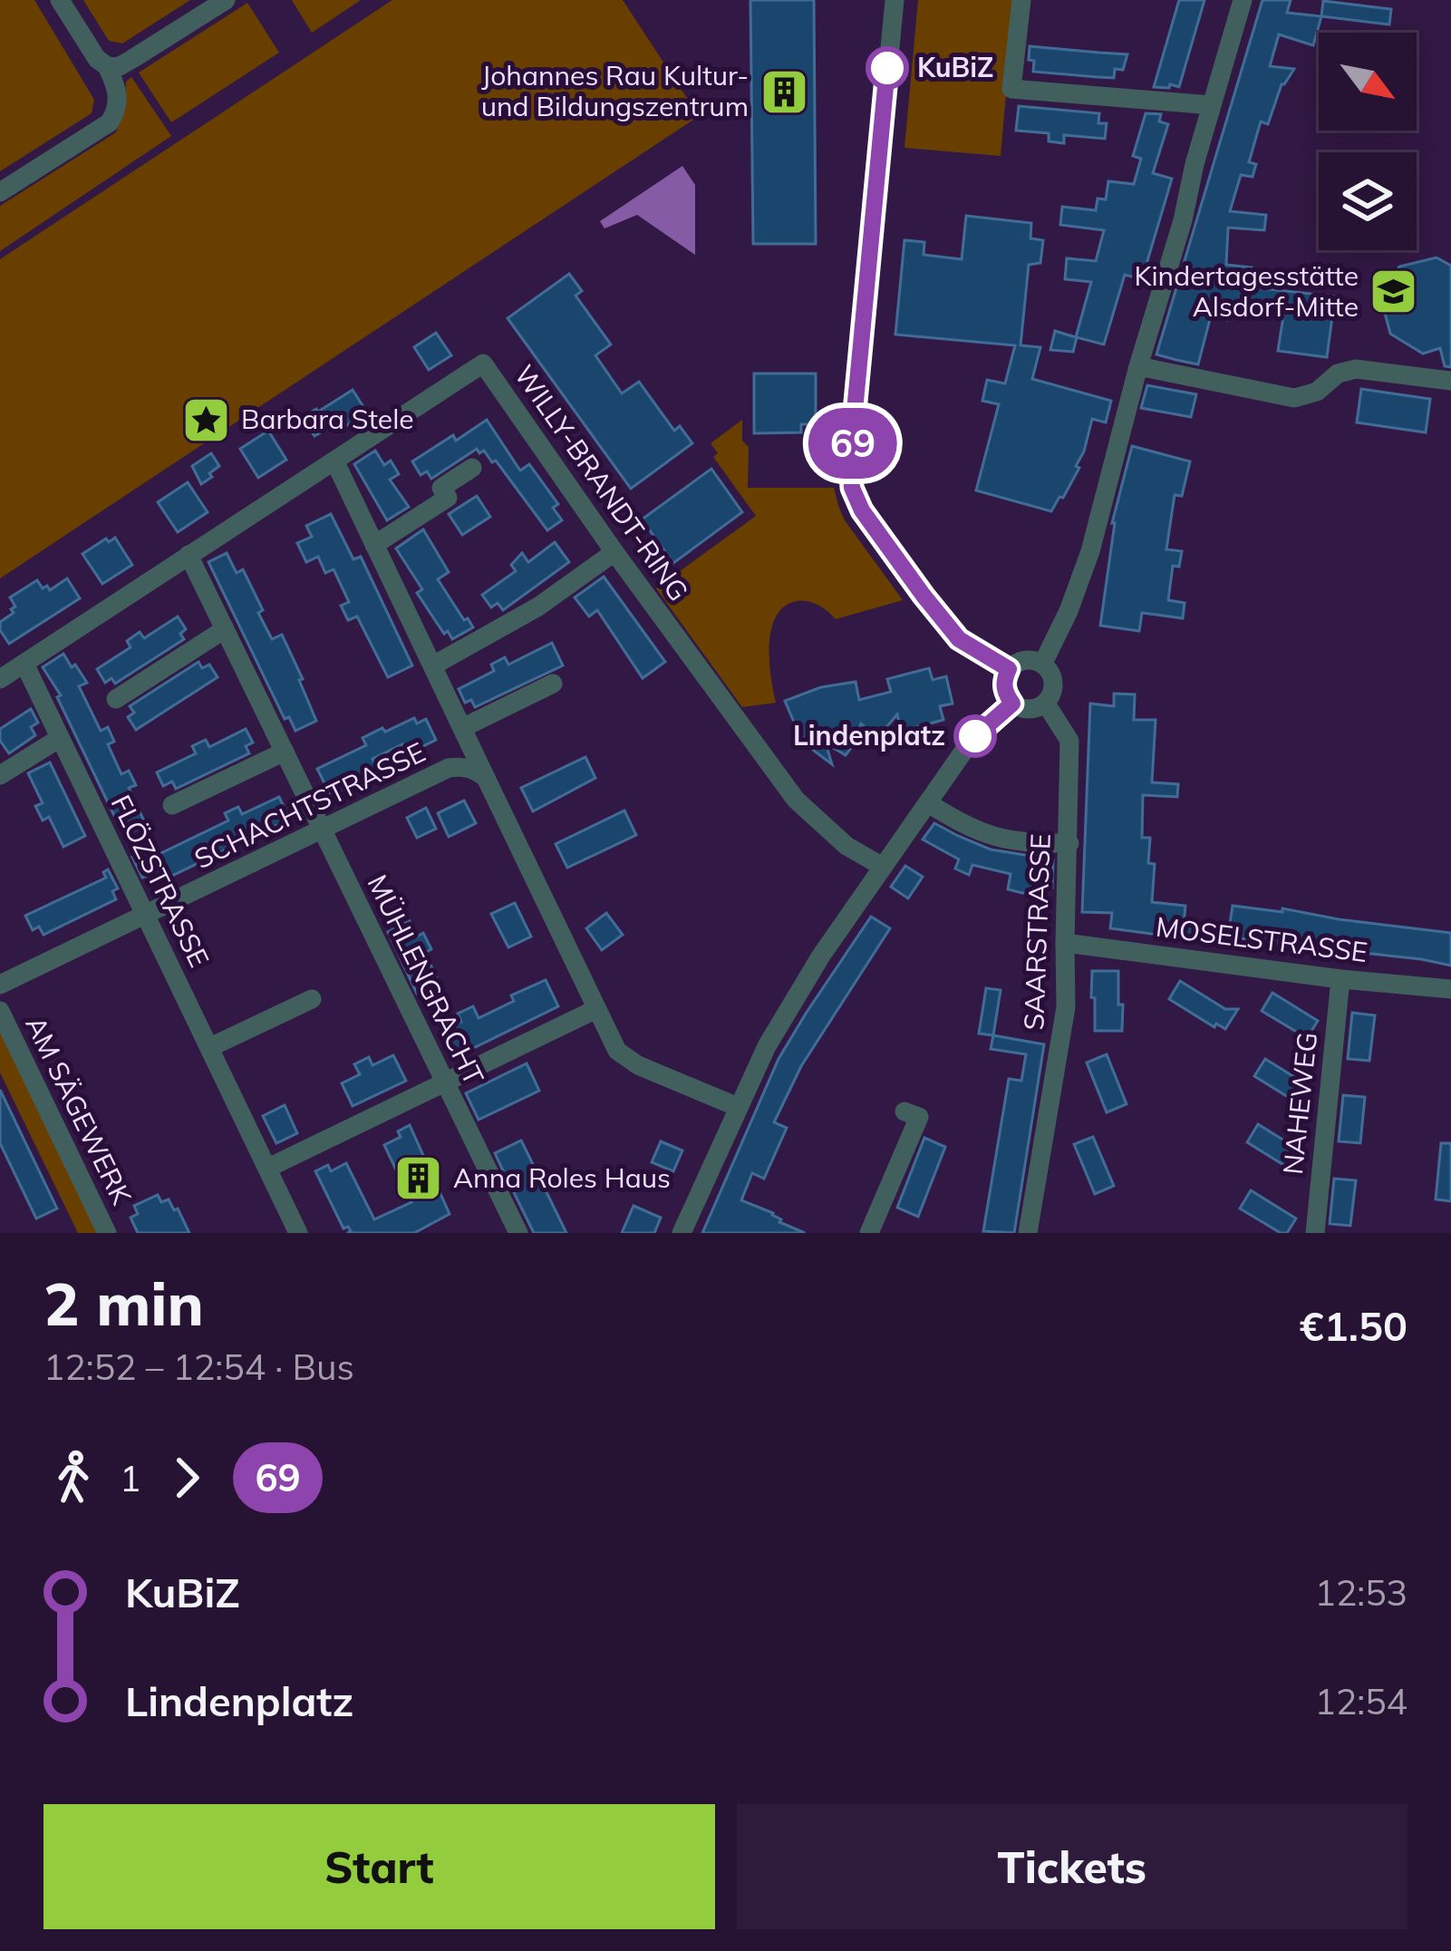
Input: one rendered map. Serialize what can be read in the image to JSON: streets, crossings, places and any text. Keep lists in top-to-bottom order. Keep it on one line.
{"streets":{"street":["WILLY-BRANDT-RING","SCHACHTSTRASSE","FLÖZSTRASSE","SAARSTRASSE","MOSELSTRASSE","MÜHLENGRACHT","NAHEWEG","AM SÄGEWERK"]},"crossings":[["WILLY-BRANDT-RING","FLÖZSTRASSE"],["WILLY-BRANDT-RING","MÜHLENGRACHT"],["SCHACHTSTRASSE","FLÖZSTRASSE"],["SCHACHTSTRASSE","MÜHLENGRACHT"],["SAARSTRASSE","MOSELSTRASSE"],["MOSELSTRASSE","NAHEWEG"]],"places":{"other":["KuBiZ","Lindenplatz"],"building":["Johannes Rau Kultur- und Bildungszentrum","Anna Roles Haus"],"school or university":["Kindertagesstätte Alsdorf-Mitte"],"place":["Barbara Stele"]},"lines":["bus line 69"],"north":"bottom right","page":{"on_map":"69","heading":["2 min","12:52 – 12:54 · Bus","€1.50"],"legs":["1","69"],"list":[{"name":"KuBiZ","value":"12:53"},{"name":"Lindenplatz","value":"12:54"}],"buttons":["Start","Tickets"]}}
